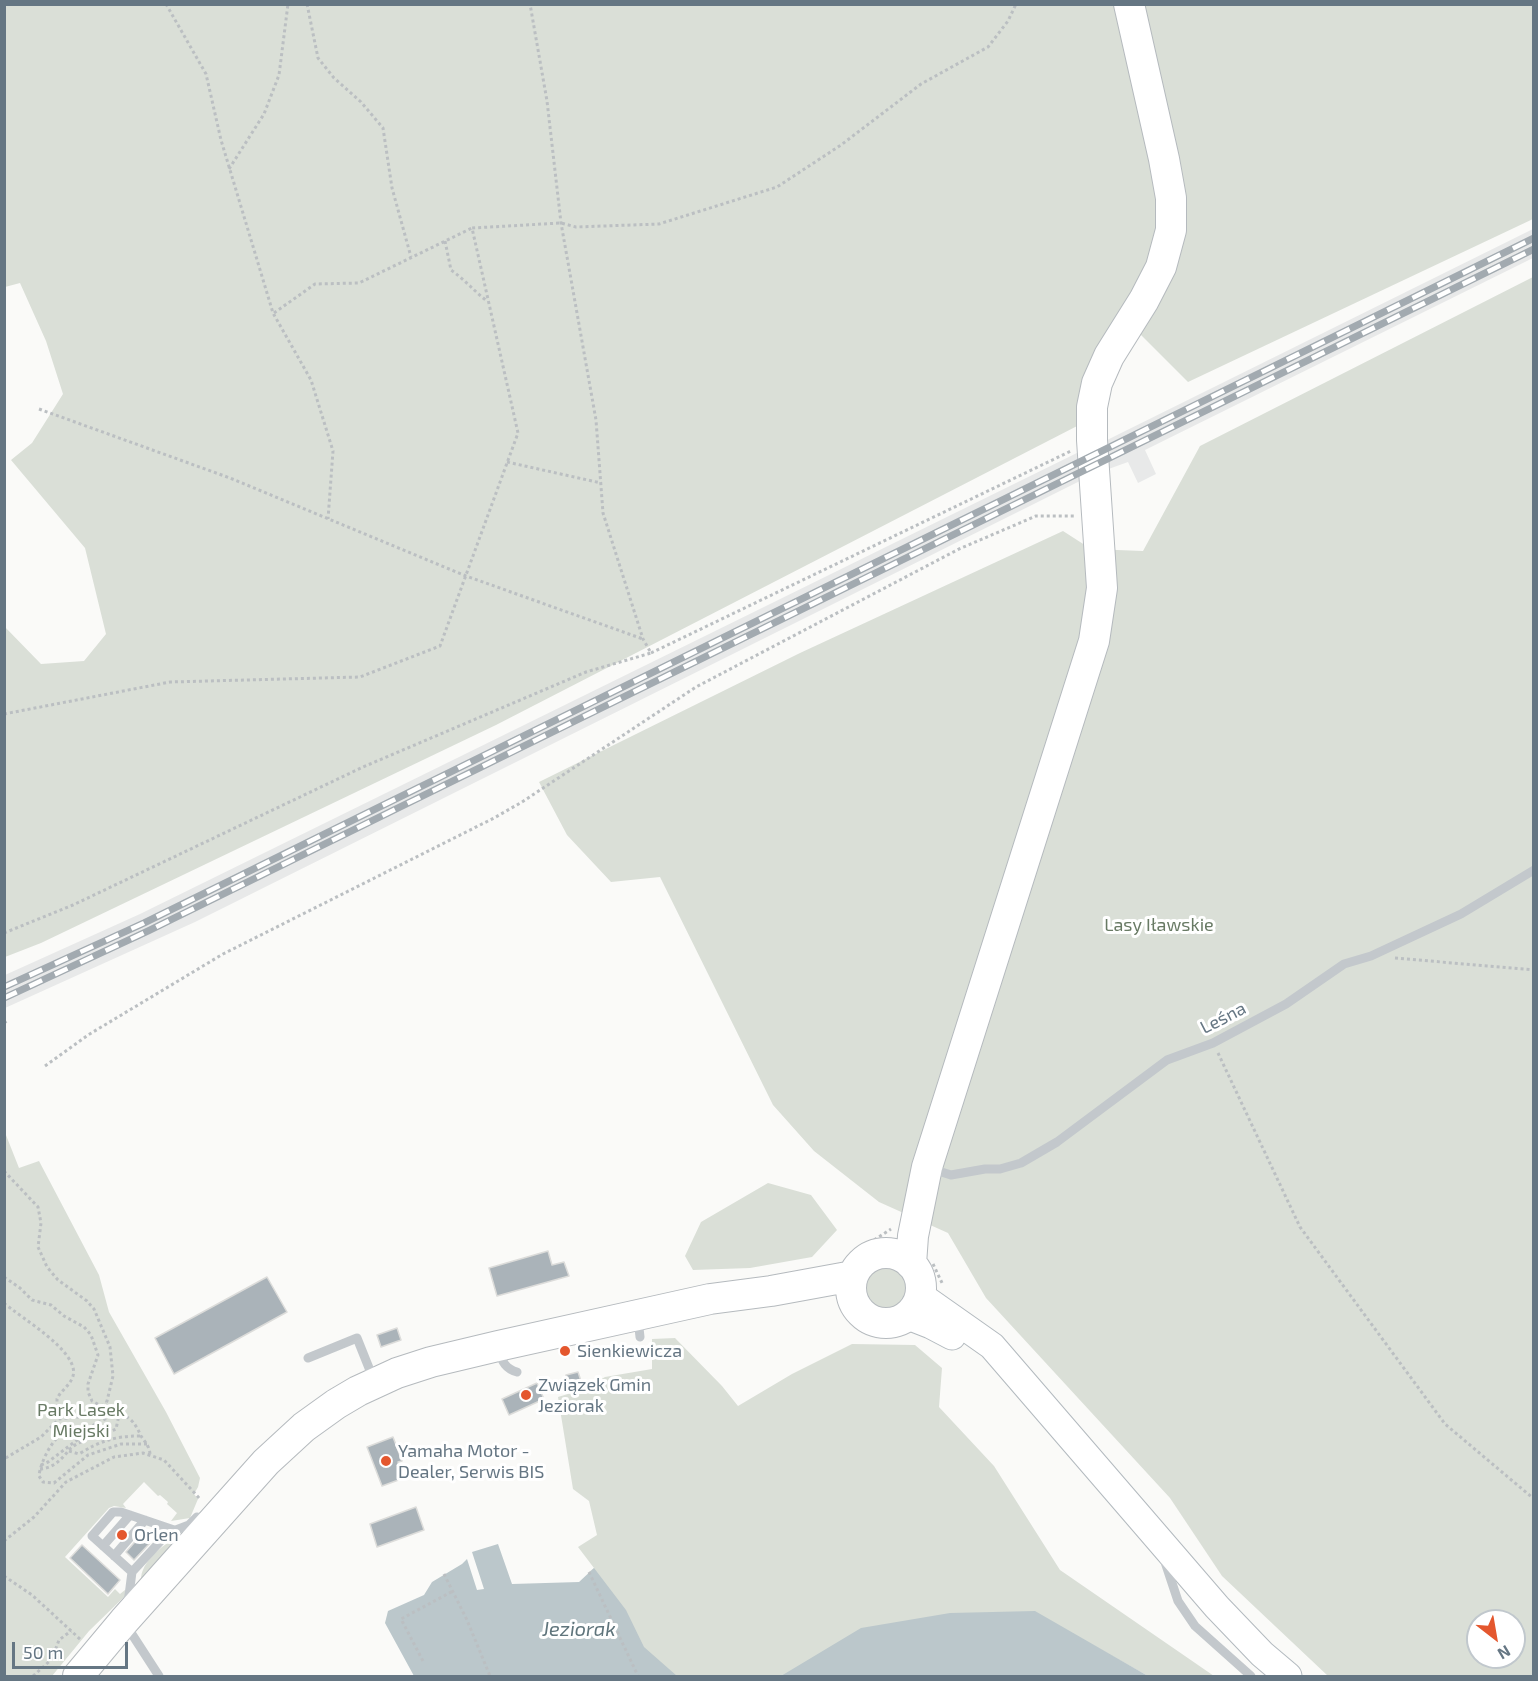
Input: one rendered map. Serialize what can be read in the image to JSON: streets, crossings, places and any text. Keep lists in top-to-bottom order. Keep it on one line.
{"streets":{"lane":["Leśna"]},"water":["Jeziorak"],"parks":["Lasy Iławskie","Park Lasek Miejski"],"places":["Sienkiewicza","Związek Gmin Jeziorak","Yamaha Motor - Dealer, Serwis BIS","Orlen"],"scale_bar":"50 m","north":"bottom right"}
